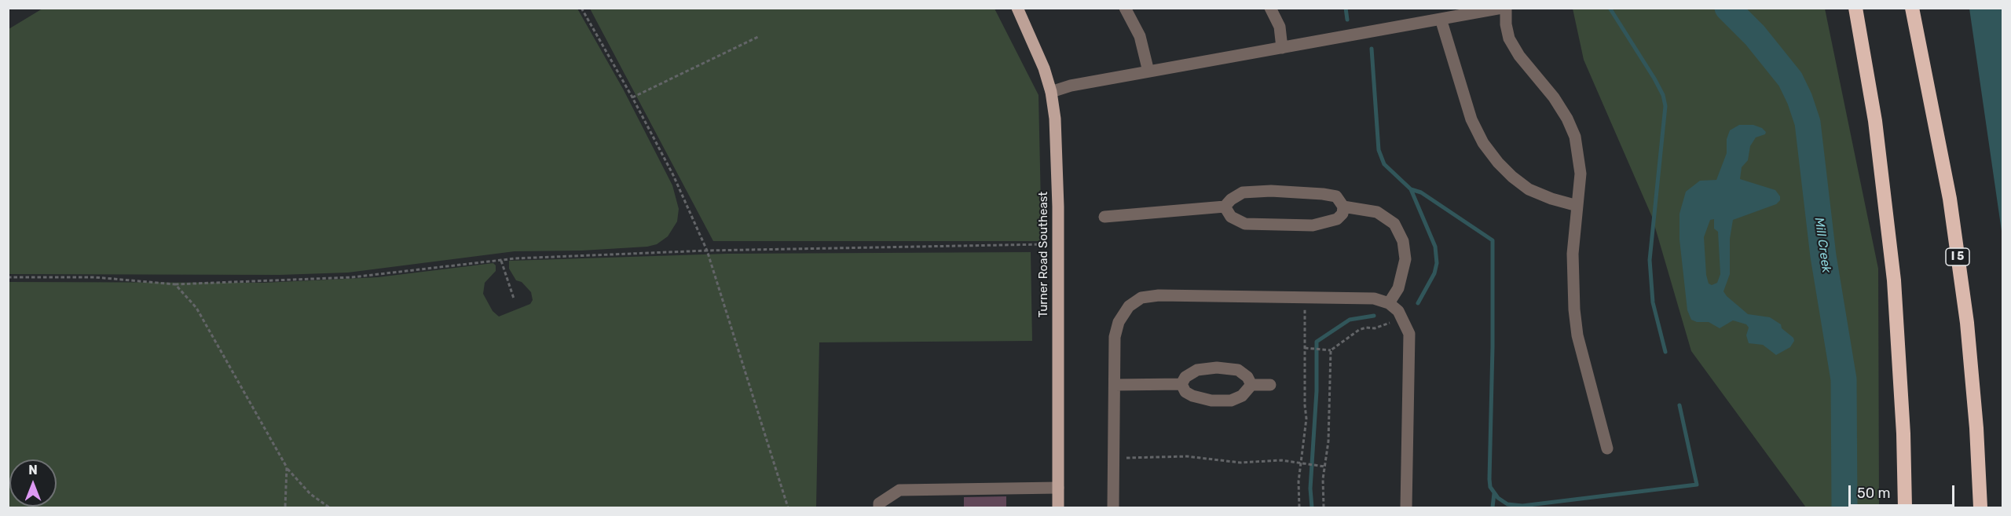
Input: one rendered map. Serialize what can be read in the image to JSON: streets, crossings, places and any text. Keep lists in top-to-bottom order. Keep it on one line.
{"streets":{"highway":["I 5"],"main road":["Turner Road Southeast"]},"water":["Mill Creek"],"scale_bar":"50 m","north":"top"}
